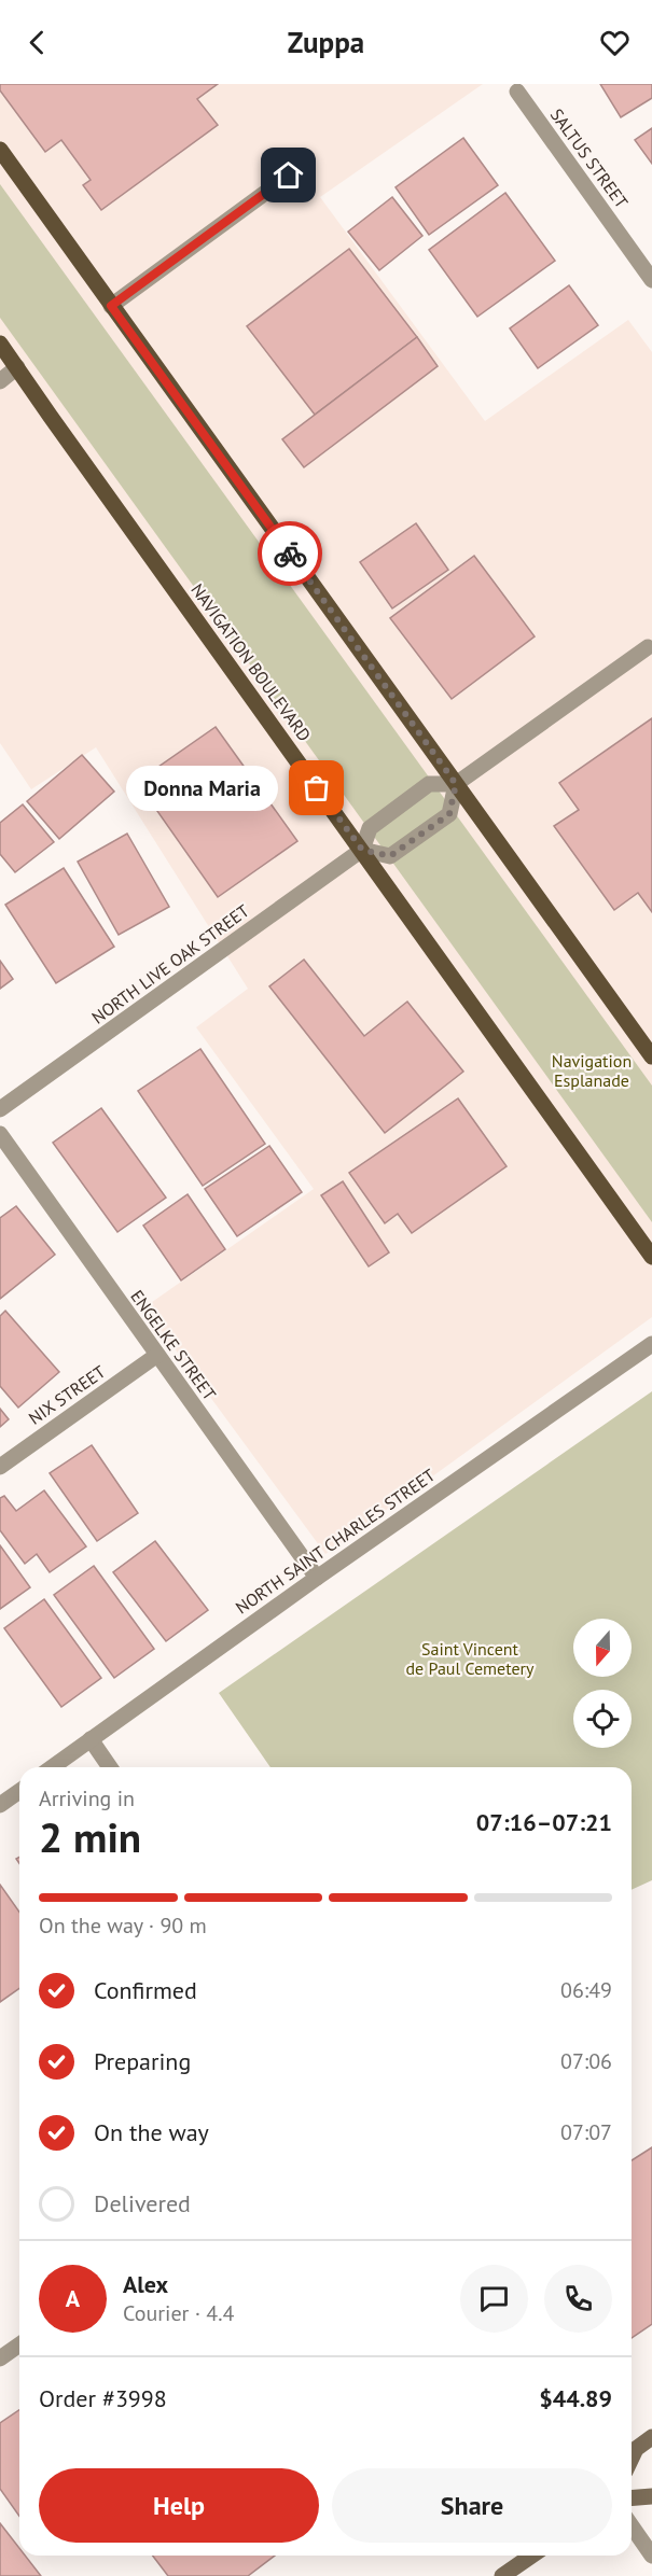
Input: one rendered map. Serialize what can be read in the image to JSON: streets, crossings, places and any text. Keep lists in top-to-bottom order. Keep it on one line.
{"streets":{"main road":["NAVIGATION BOULEVARD"],"street":["SALTUS STREET","NORTH LIVE OAK STREET","ENGELKE STREET","NIX STREET","NORTH SAINT CHARLES STREET"]},"crossings":[["NAVIGATION BOULEVARD","NORTH LIVE OAK STREET"],["ENGELKE STREET","NIX STREET"],["ENGELKE STREET","NORTH SAINT CHARLES STREET"]],"parks":["Navigation Esplanade","Saint Vincent de Paul Cemetery"],"places":["Donna Maria"],"north":"bottom","page":{"header":"Zuppa","bubble":"Donna Maria","heading":["2 min","Arriving in","07:16–07:21"],"panel":["Alex","Courier · 4.4","Order #3998","$44.89"],"bar":"On the way · 90 m","list":[["Confirmed","06:49"],["Preparing","07:06"],["On the way","07:07"],"Delivered"],"round":"A","buttons":["Help","Share"]}}
